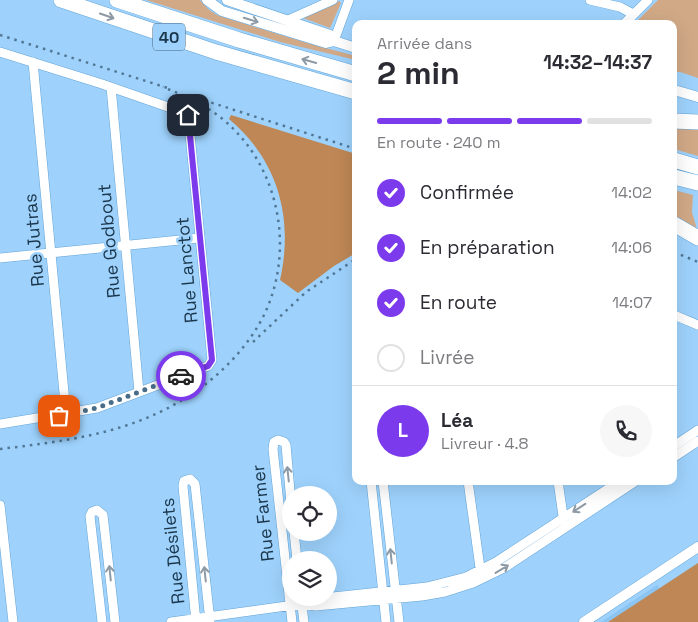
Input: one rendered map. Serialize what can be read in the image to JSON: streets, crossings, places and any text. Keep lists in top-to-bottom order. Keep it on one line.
{"streets":{"highway":["40"],"street":["Rue Jutras","Rue Godbout","Rue Lanctot","Rue Farmer","Rue Désilets"]},"crossings":[["Rue Godbout","Rue Lanctot"]],"page":{"heading":["2 min","Arrivée dans","14:32–14:37"],"panel":["Léa","Livreur · 4.8"],"bar":"En route · 240 m","list":[["Confirmée","14:02"],["En préparation","14:06"],["En route","14:07"],"Livrée"],"round":"L"}}
